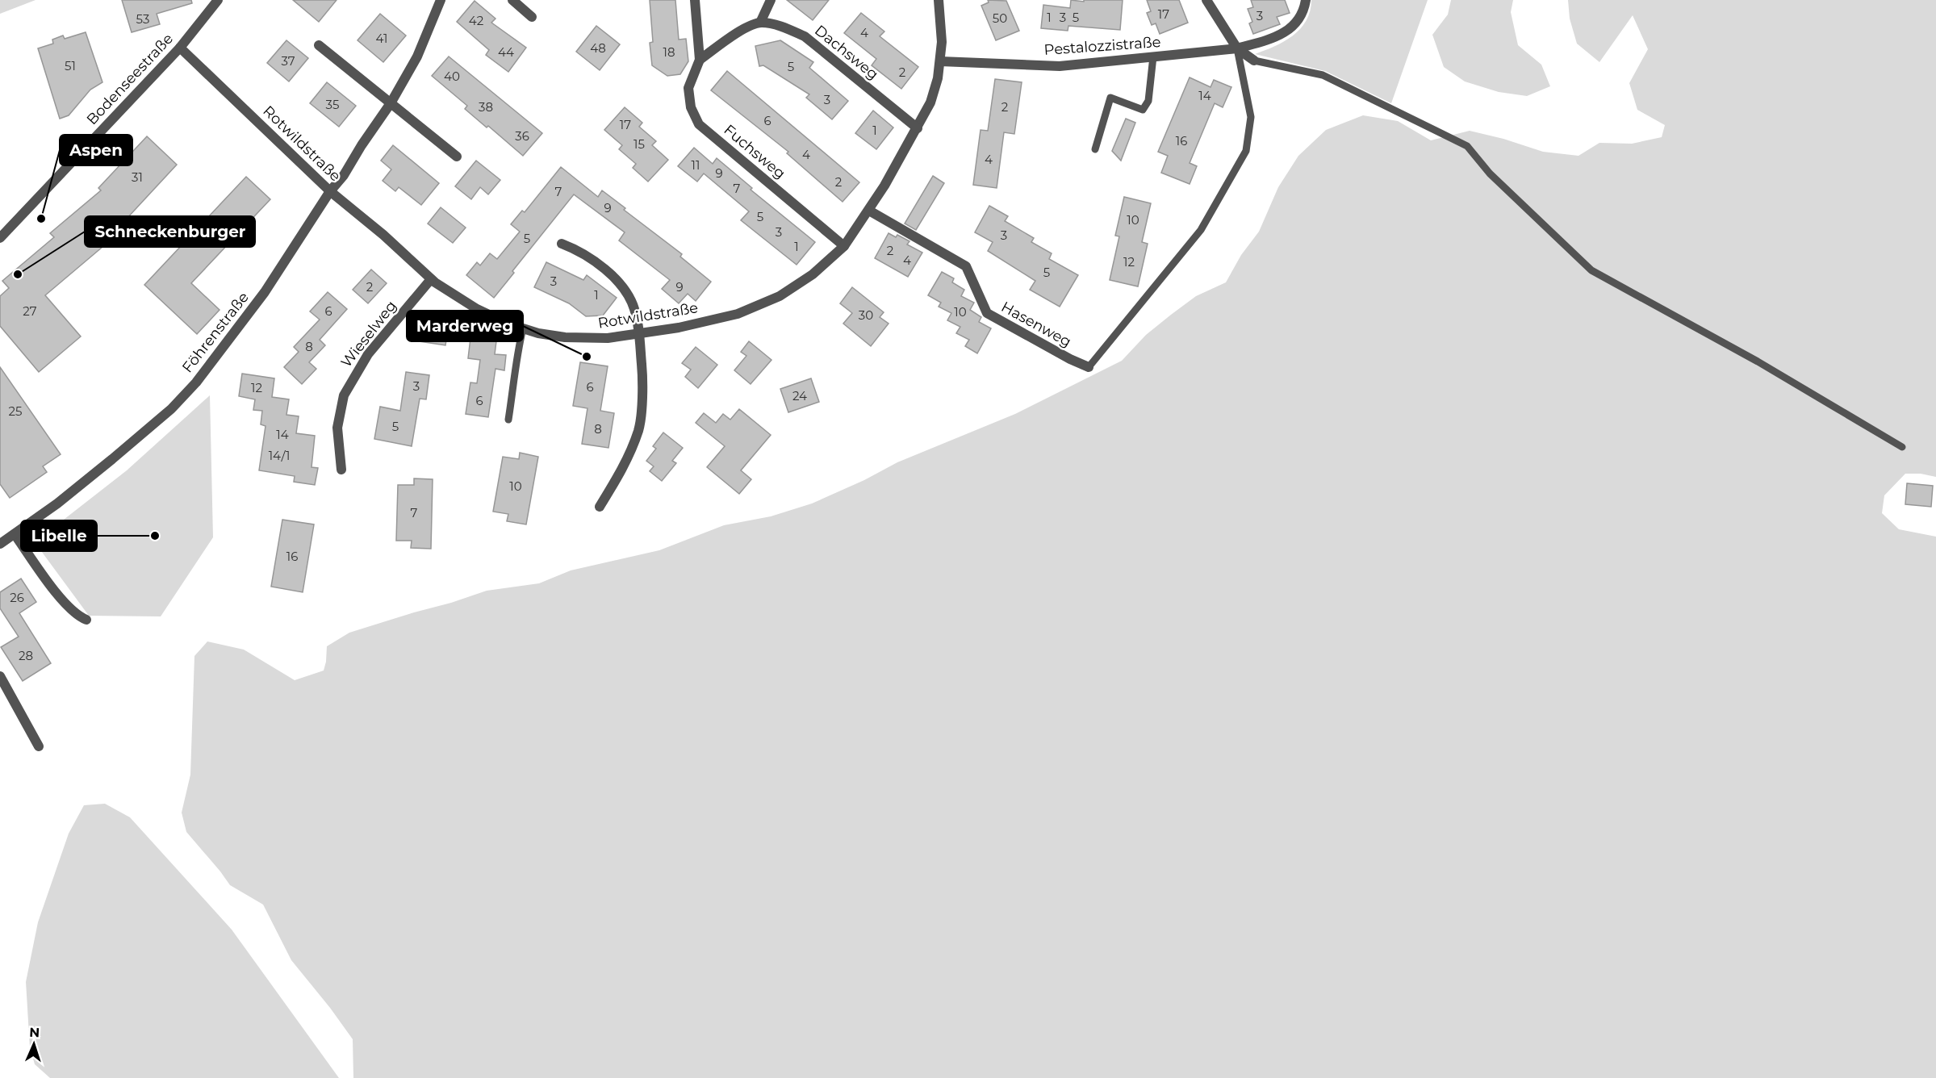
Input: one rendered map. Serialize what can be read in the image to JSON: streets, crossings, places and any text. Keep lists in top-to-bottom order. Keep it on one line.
{"streets":{"street":["Pestalozzistraße","Dachsweg","Bodenseestraße","Rotwildstraße","Fuchsweg","Hasenweg","Föhrenstraße","Wieselweg"]},"crossings":[["Pestalozzistraße","Rotwildstraße"],["Dachsweg","Rotwildstraße"],["Bodenseestraße","Rotwildstraße"],["Rotwildstraße","Fuchsweg"],["Rotwildstraße","Hasenweg"],["Rotwildstraße","Föhrenstraße"],["Rotwildstraße","Wieselweg"]],"places":["Aspen","Schneckenburger","Marderweg","Libelle"],"house_numbers":["17","3","1","3","5","50","53","42","4","41","48","44","18","37","51","5","2","40","14","3","35","38","2","6","17","1","36","16","15","4","4","11","9","31","2","7","7","9","5","10","3","3","5","1","2","4","12","5","3","2","9","1","27","6","10","30","8","3","6","12","24","6","25","5","8","14","14/1","10","7","16","26","28"],"north":"top"}
